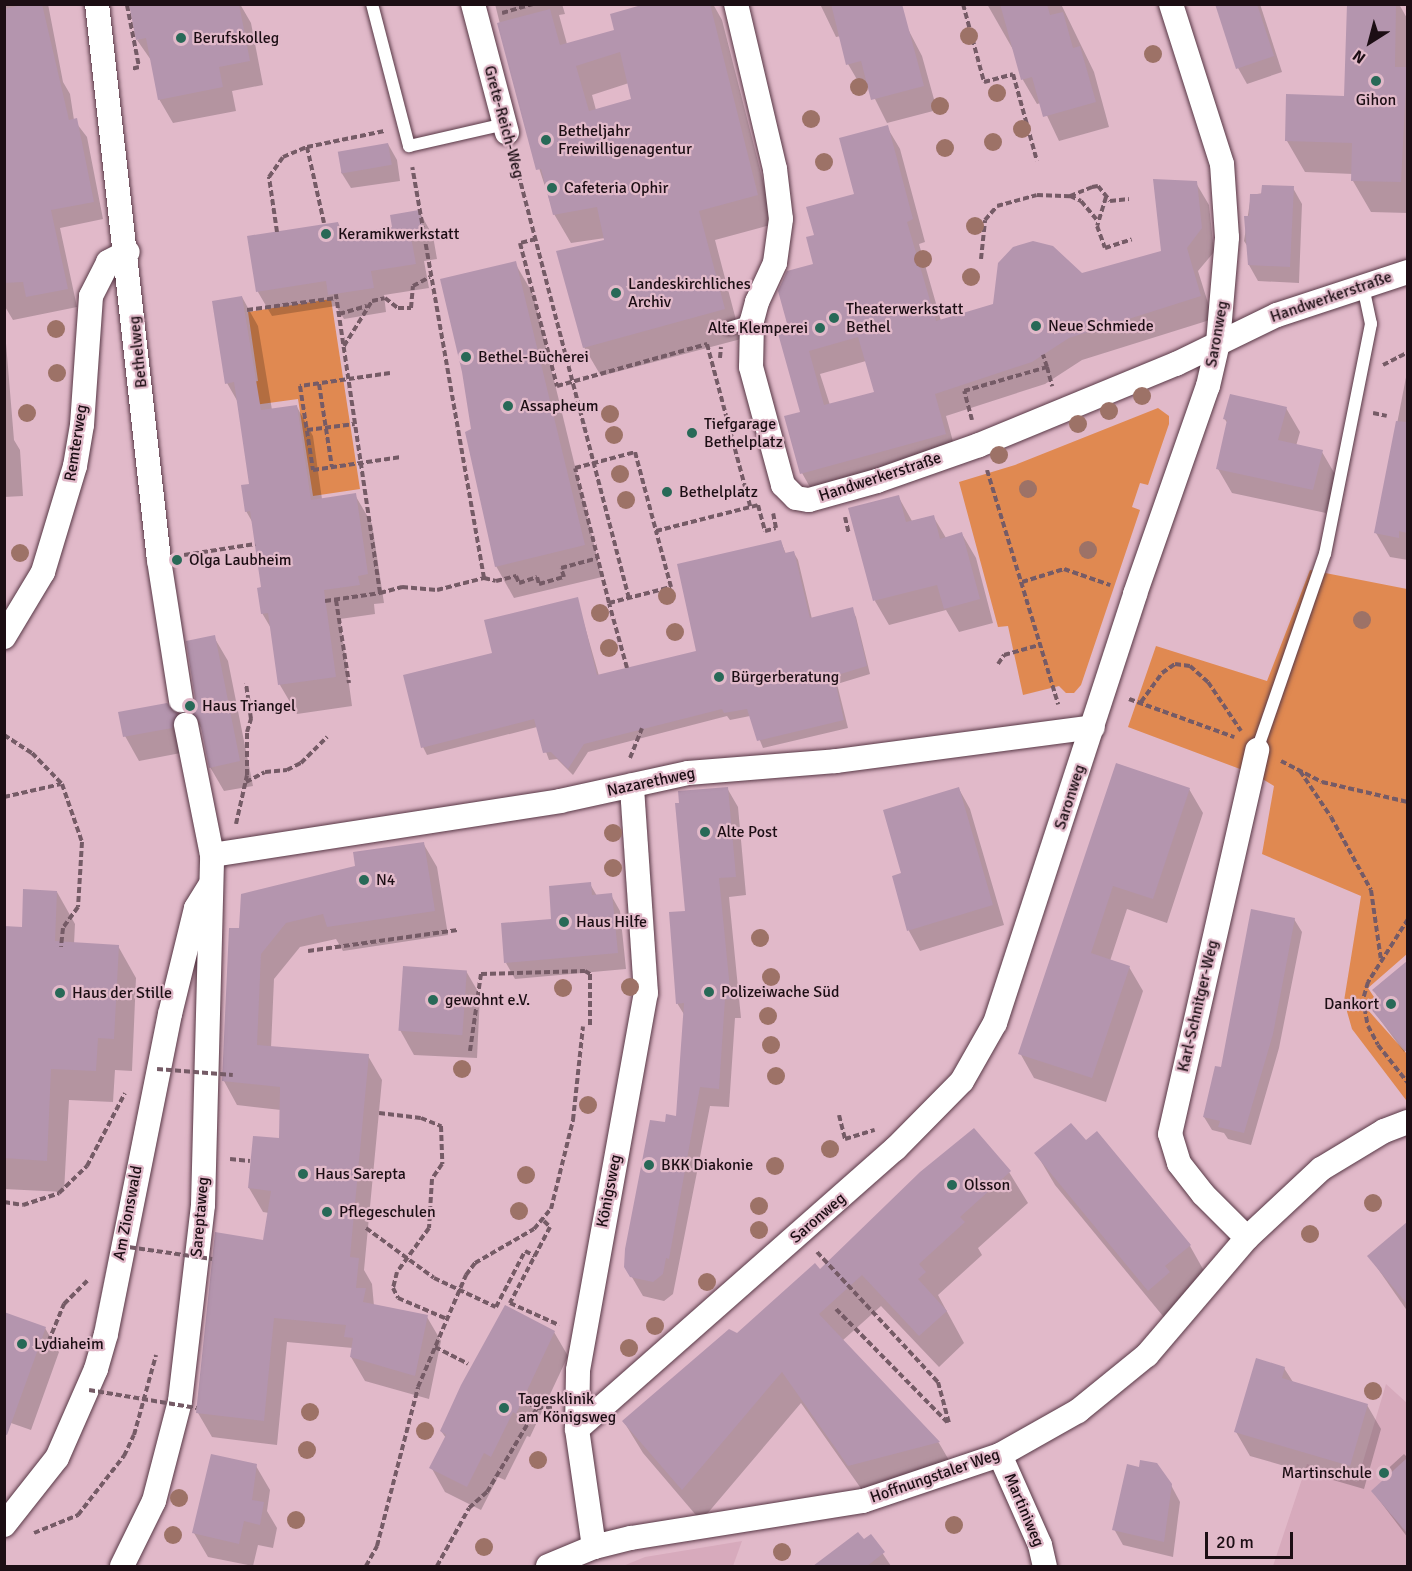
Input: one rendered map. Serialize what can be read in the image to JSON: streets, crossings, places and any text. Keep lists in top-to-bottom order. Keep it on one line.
{"streets":{"street":["Grete-Reich-Weg","Handwerkerstraße","Saronweg","Bethelweg","Remterweg","Nazarethweg","Karl-Schnitger-Weg","Königsweg","Am Zionswald","Sareptaweg","Hoffnungstaler Weg","Martiniweg"]},"crossings":[["Handwerkerstraße","Saronweg"],["Saronweg","Nazarethweg"],["Saronweg","Königsweg"],["Bethelweg","Remterweg"],["Nazarethweg","Königsweg"],["Nazarethweg","Sareptaweg"],["Karl-Schnitger-Weg","Hoffnungstaler Weg"],["Königsweg","Hoffnungstaler Weg"],["Am Zionswald","Sareptaweg"],["Hoffnungstaler Weg","Martiniweg"]],"places":["Berufskolleg","Gihon","Betheljahr Freiwilligenagentur","Cafeteria Ophir","Keramikwerkstatt","Landeskirchliches Archiv","Theaterwerkstatt Bethel","Neue Schmiede","Alte Klemperei","Bethel-Bücherei","Assapheum","Tiefgarage Bethelplatz","Bethelplatz","Olga Laubheim","Bürgerberatung","Haus Triangel","Alte Post","N4","Haus Hilfe","Polizeiwache Süd","Haus der Stille","gewohnt e.V.","Dankort","BKK Diakonie","Haus Sarepta","Olsson","Pflegeschulen","Lydiaheim","Tagesklinik am Königsweg","Martinschule"],"scale_bar":"20 m","north":"bottom left"}
